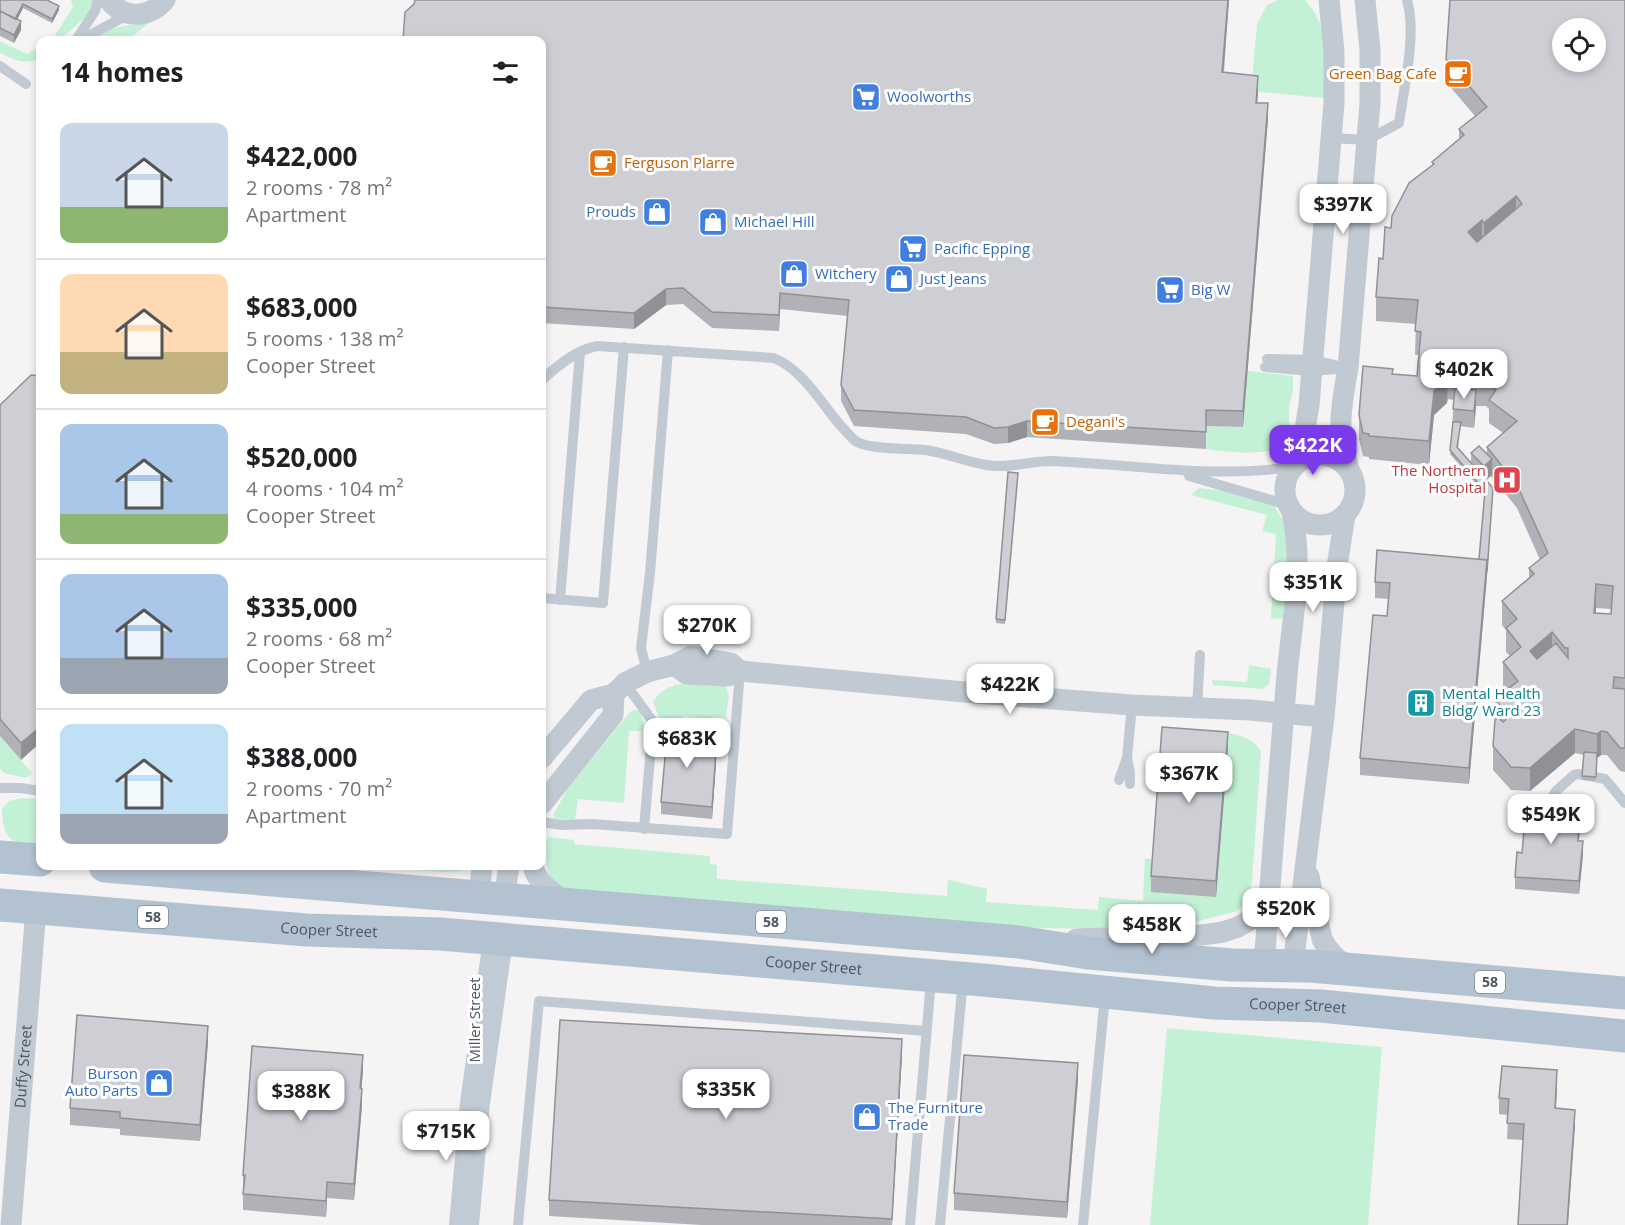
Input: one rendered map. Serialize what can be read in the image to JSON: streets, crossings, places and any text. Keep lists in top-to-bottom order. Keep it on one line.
{"streets":{"main road":["58","Cooper Street"],"street":["Miller Street","Duffy Street"]},"crossings":[["Cooper Street","Miller Street"],["Cooper Street","Duffy Street"]],"places":{"cafe":["Green Bag Cafe","Ferguson Plarre","Degani's"],"supermarket":["Woolworths","Pacific Epping","Big W"],"shop":["Prouds","Michael Hill","Witchery","Just Jeans","Burson Auto Parts","The Furniture Trade"],"hospital":["The Northern Hospital"],"building":["Mental Health Bldg/ Ward 23"]},"page":{"heading":"14 homes","list":[{"name":"$422,000","note":"2 rooms · 78 m² · Apartment"},{"name":"$683,000","note":"5 rooms · 138 m² · Cooper Street"},{"name":"$520,000","note":"4 rooms · 104 m² · Cooper Street"},{"name":"$335,000","note":"2 rooms · 68 m² · Cooper Street"},{"name":"$388,000","note":"2 rooms · 70 m² · Apartment"}],"price":["$397K","$402K","$422K","$351K","$270K","$422K","$683K","$367K","$549K","$520K","$458K","$335K","$388K","$715K"]}}
